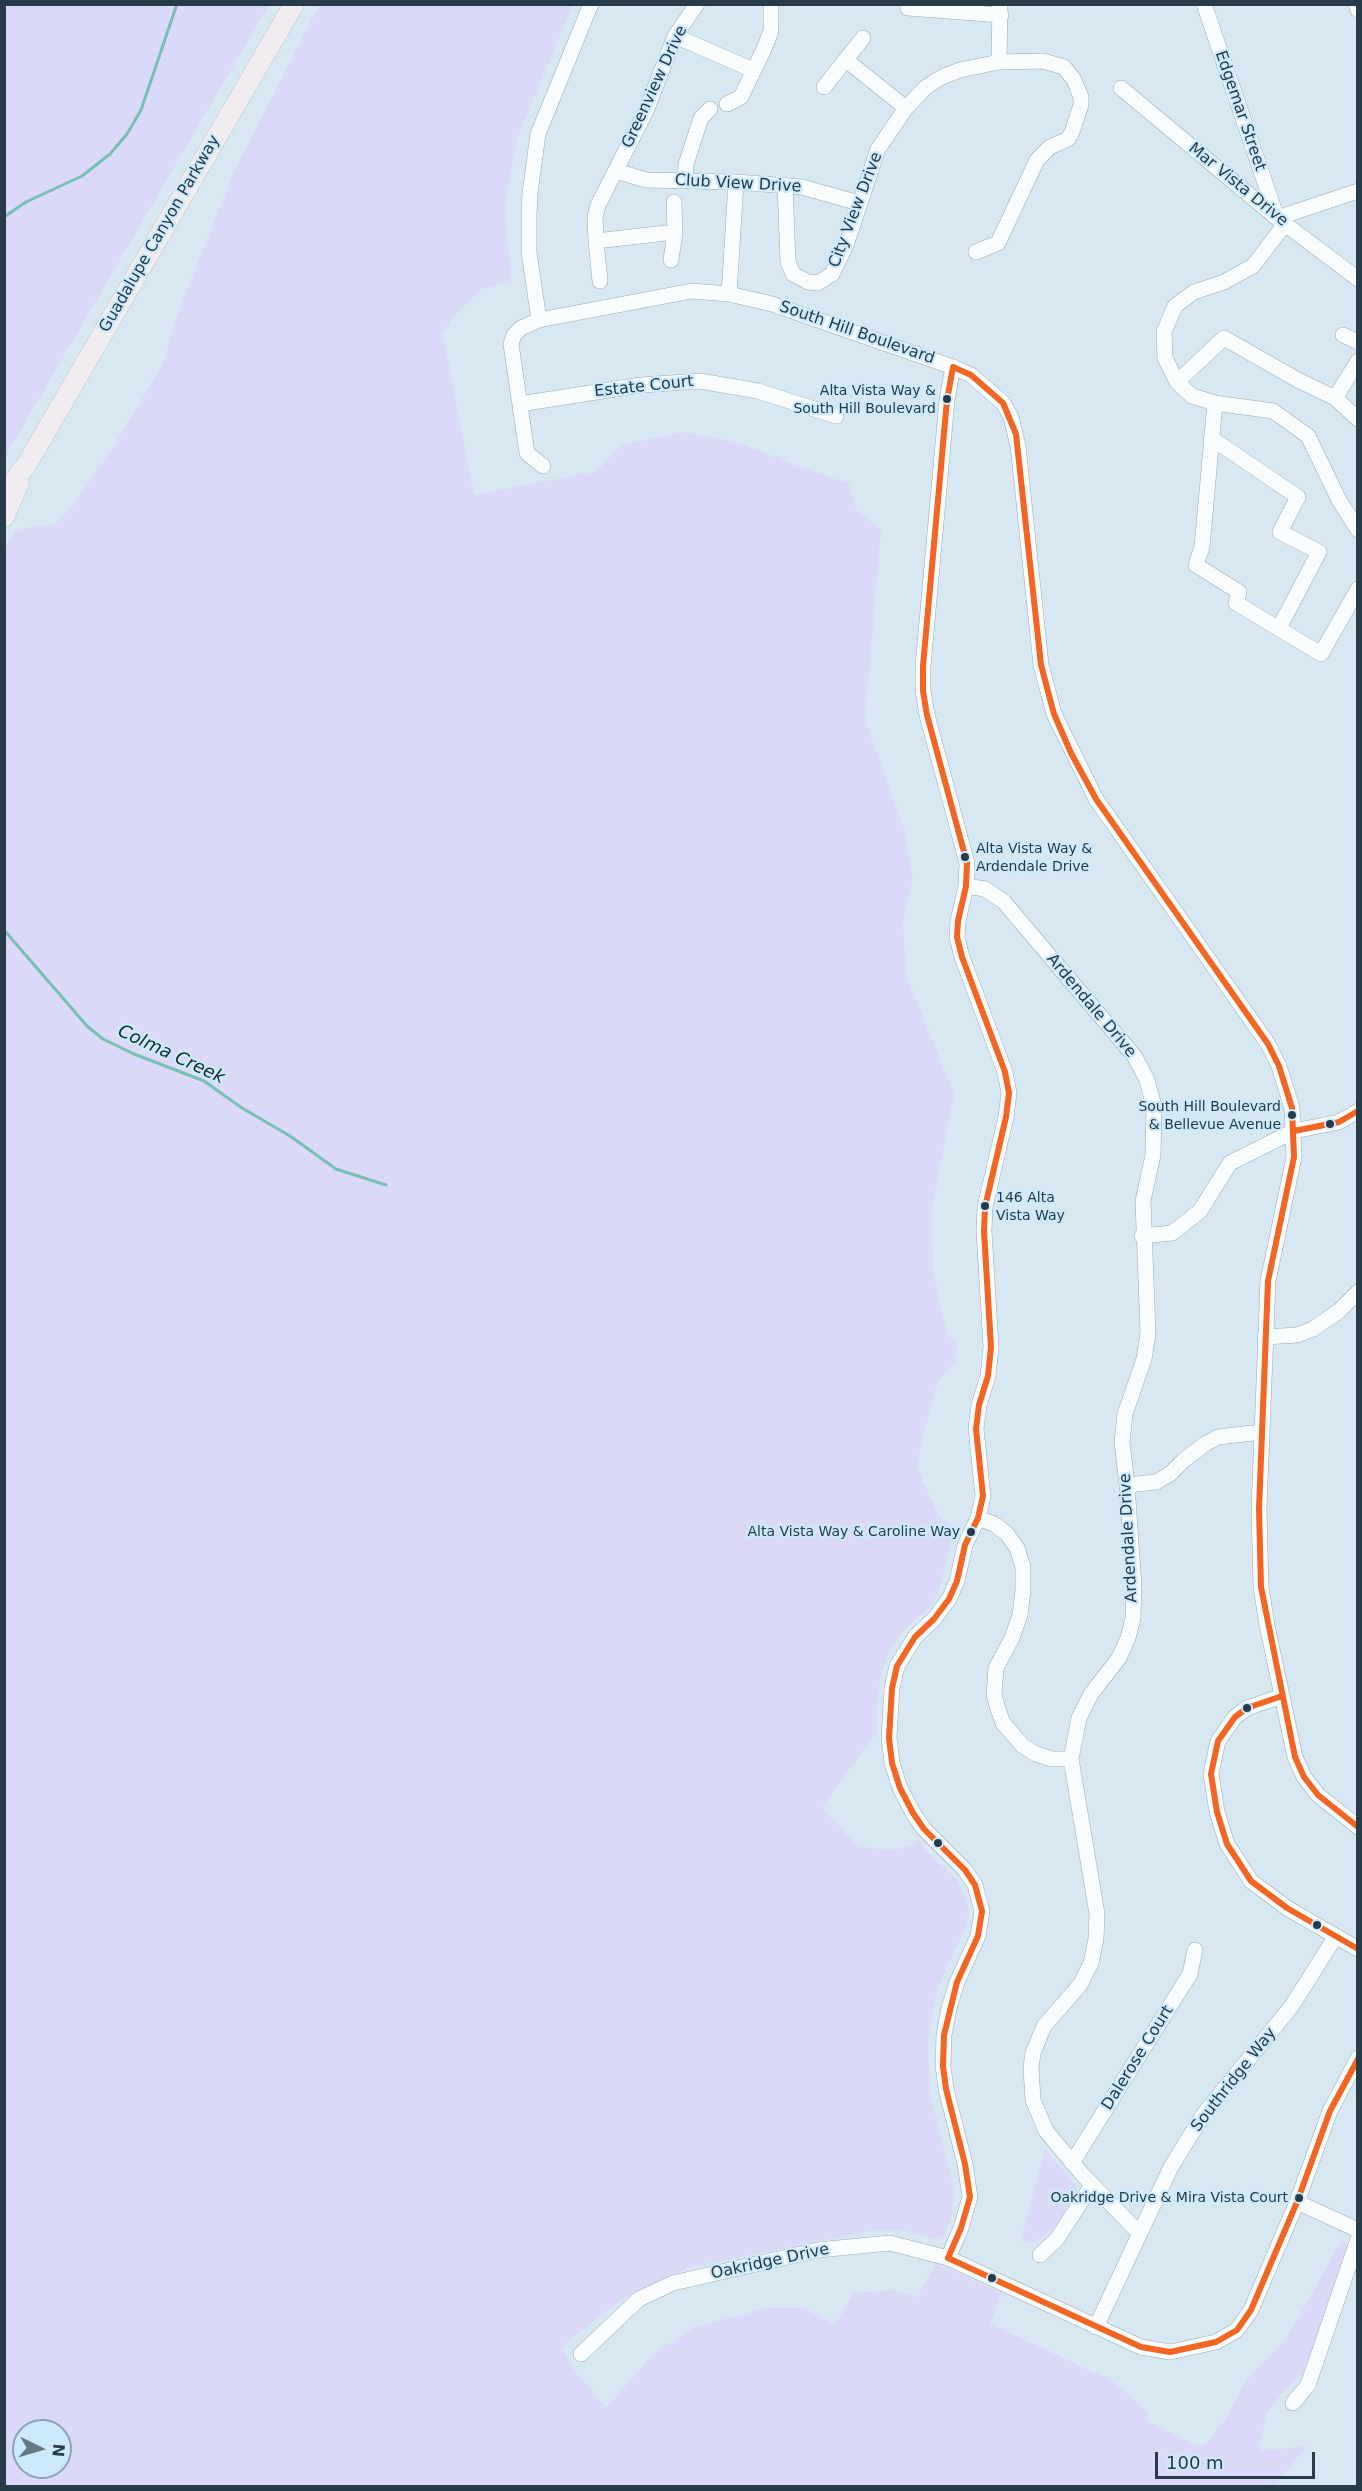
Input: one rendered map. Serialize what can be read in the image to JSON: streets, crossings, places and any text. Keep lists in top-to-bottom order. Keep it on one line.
{"streets":{"main road":["Guadalupe Canyon Parkway"],"street":["Greenview Drive","Edgemar Street","Club View Drive","Mar Vista Drive","City View Drive","South Hill Boulevard","Estate Court","Ardendale Drive","Dalerose Court","Southridge Way","Oakridge Drive"]},"crossings":[["Greenview Drive","Club View Drive"],["Edgemar Street","Mar Vista Drive"],["Club View Drive","City View Drive"],["Ardendale Drive","Dalerose Court"],["Ardendale Drive","Southridge Way"],["Southridge Way","Oakridge Drive"]],"water":["Colma Creek"],"places":["Alta Vista Way & South Hill Boulevard","Alta Vista Way & Ardendale Drive","South Hill Boulevard & Bellevue Avenue","146 Alta Vista Way","Alta Vista Way & Caroline Way","Oakridge Drive & Mira Vista Court"],"scale_bar":"100 m","north":"right"}
